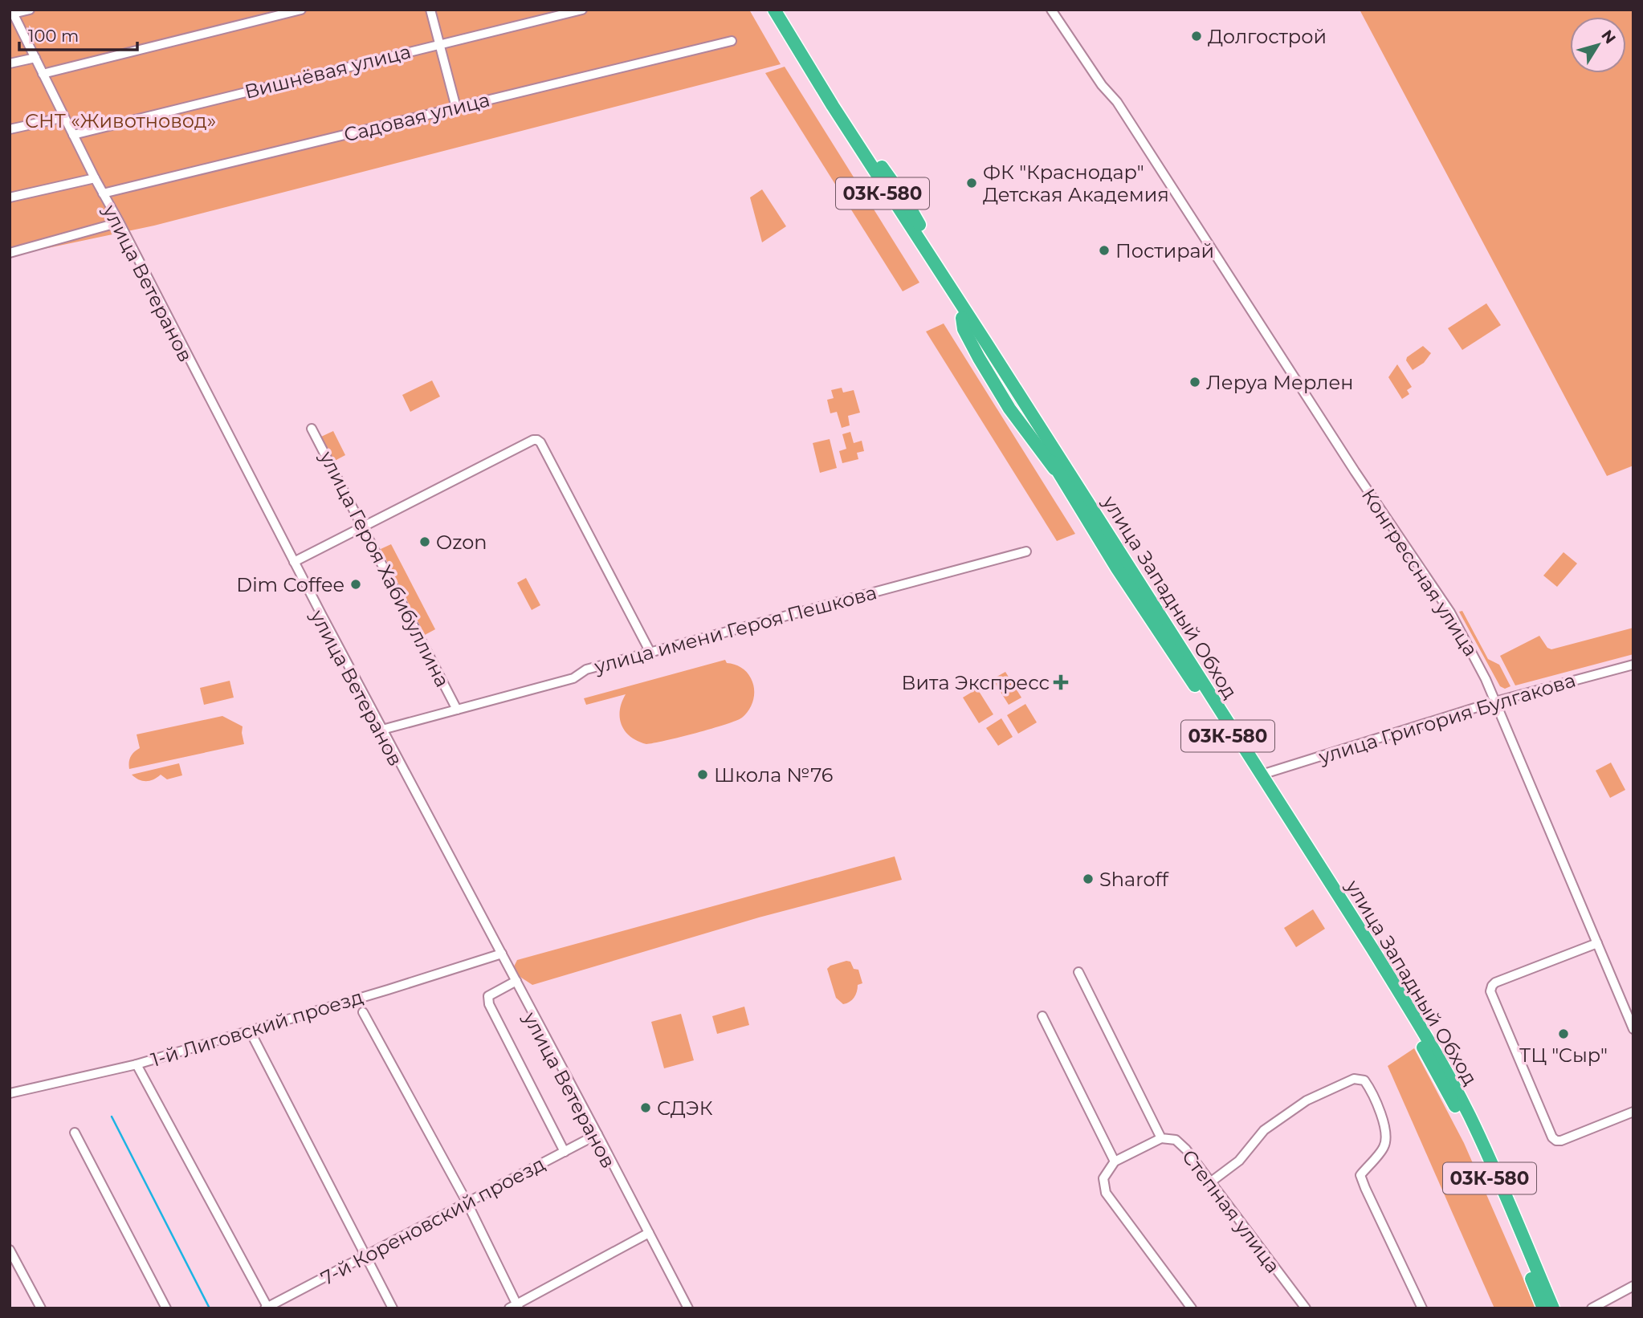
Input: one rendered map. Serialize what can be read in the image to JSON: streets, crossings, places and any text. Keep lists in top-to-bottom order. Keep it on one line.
{"streets":{"highway":["03К-580","улица Западный Обход"],"street":["Вишнёвая улица","Садовая улица","улица Ветеранов","улица Героя Хабибуллина","Конгрессная улица","улица имени Героя Пешкова","улица Григория Булгакова","1-й Лиговский проезд","Степная улица","7-й Кореновский проезд"]},"crossings":[["Садовая улица","улица Ветеранов"],["улица Ветеранов","улица имени Героя Пешкова"],["улица Ветеранов","1-й Лиговский проезд"],["улица Ветеранов","7-й Кореновский проезд"],["улица Героя Хабибуллина","улица имени Героя Пешкова"],["Конгрессная улица","улица Григория Булгакова"],["улица Западный Обход","улица Григория Булгакова"]],"parks":["СНТ «Животновод»"],"places":{"other":["Долгострой","ФК \"Краснодар\" Детская Академия","Постирай","Леруа Мерлен","Ozon","Dim Coffee","Школа №76","Sharoff","ТЦ \"Сыр\"","СДЭК"],"health":["Вита Экспресс"]},"scale_bar":"100 m","north":"top right"}
